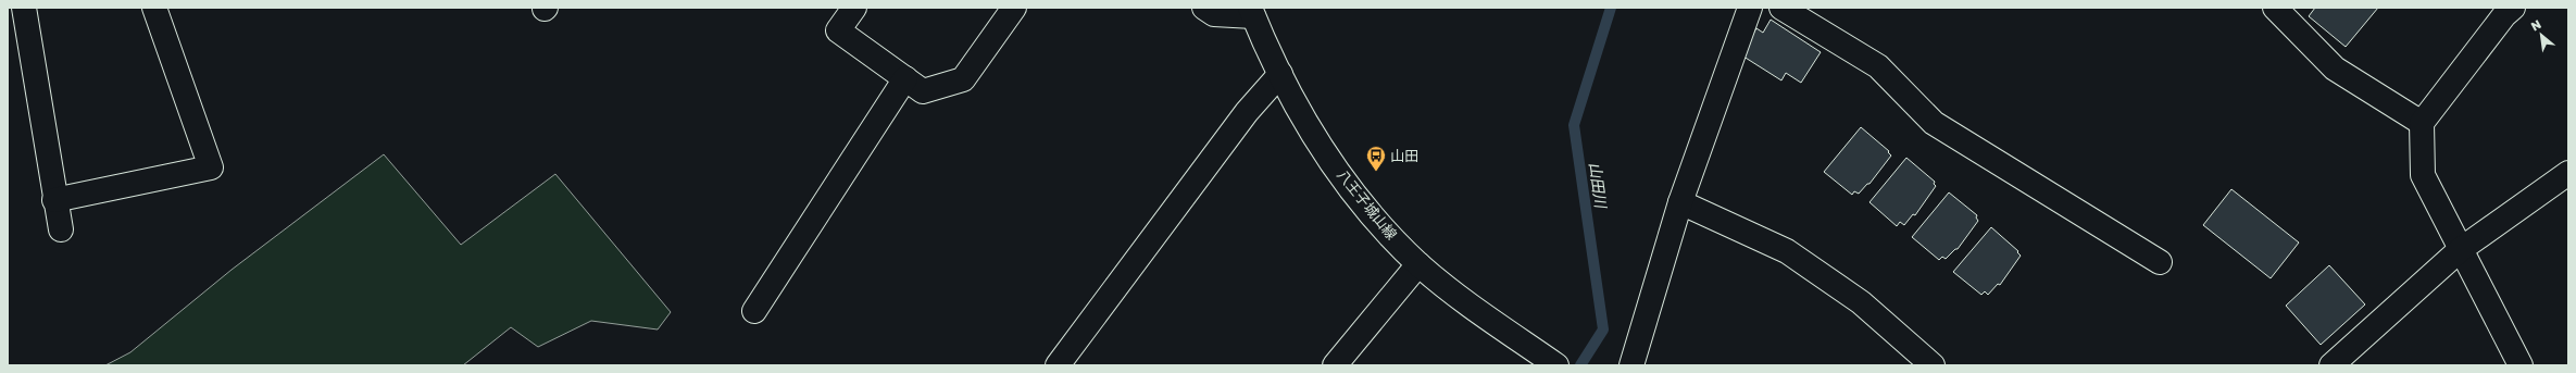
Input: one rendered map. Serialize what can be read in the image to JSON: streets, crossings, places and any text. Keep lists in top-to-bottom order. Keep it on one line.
{"streets":{"street":["八王子城山線"]},"water":["山田川"],"places":{"bus stop":["山田"]},"north":"top left"}
